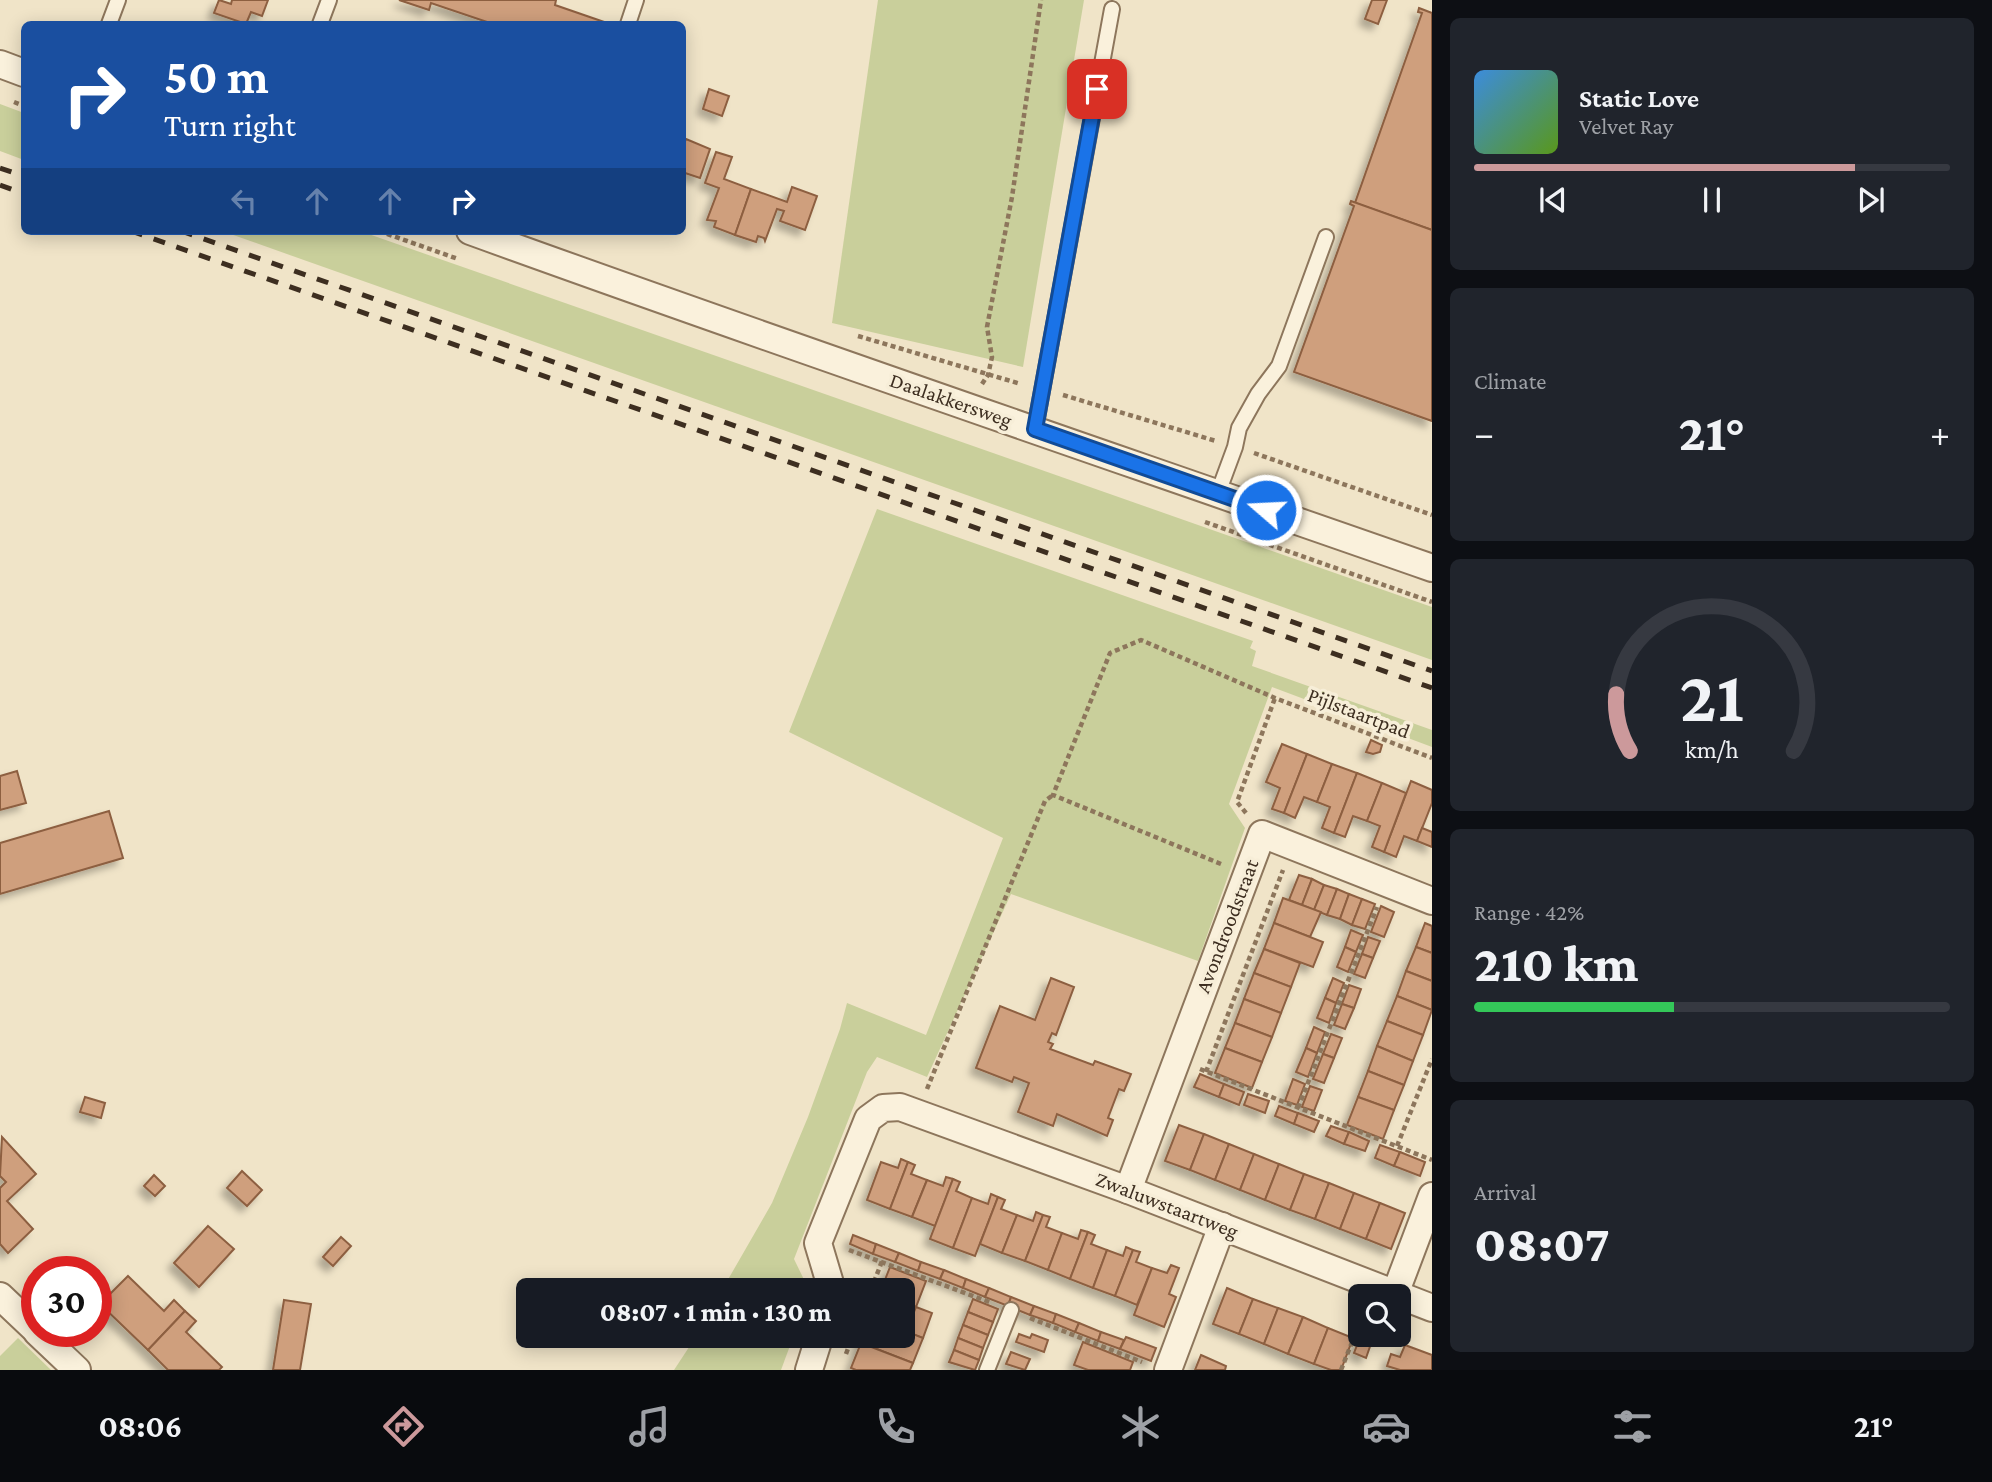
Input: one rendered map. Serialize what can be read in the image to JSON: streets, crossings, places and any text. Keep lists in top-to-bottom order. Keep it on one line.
{"streets":{"street":["Daalakkersweg","Avondroodstraat","Zwaluwstaartweg"],"path":["Pijlstaartpad"]},"crossings":[["Pijlstaartpad","Zwaluwstaartweg"],["Avondroodstraat","Zwaluwstaartweg"]],"page":{"turn":["50 m","Turn right"],"song":["Static Love","Velvet Ray"],"tile":["Climate",["Range · 42%","210 km"],["Arrival","08:07"]],"heat":["−","21°","+"],"limit":"30","trip":"08:07 · 1 min · 130 m","tabs":["08:06","21°"],"gauge":["21","km/h"]}}
